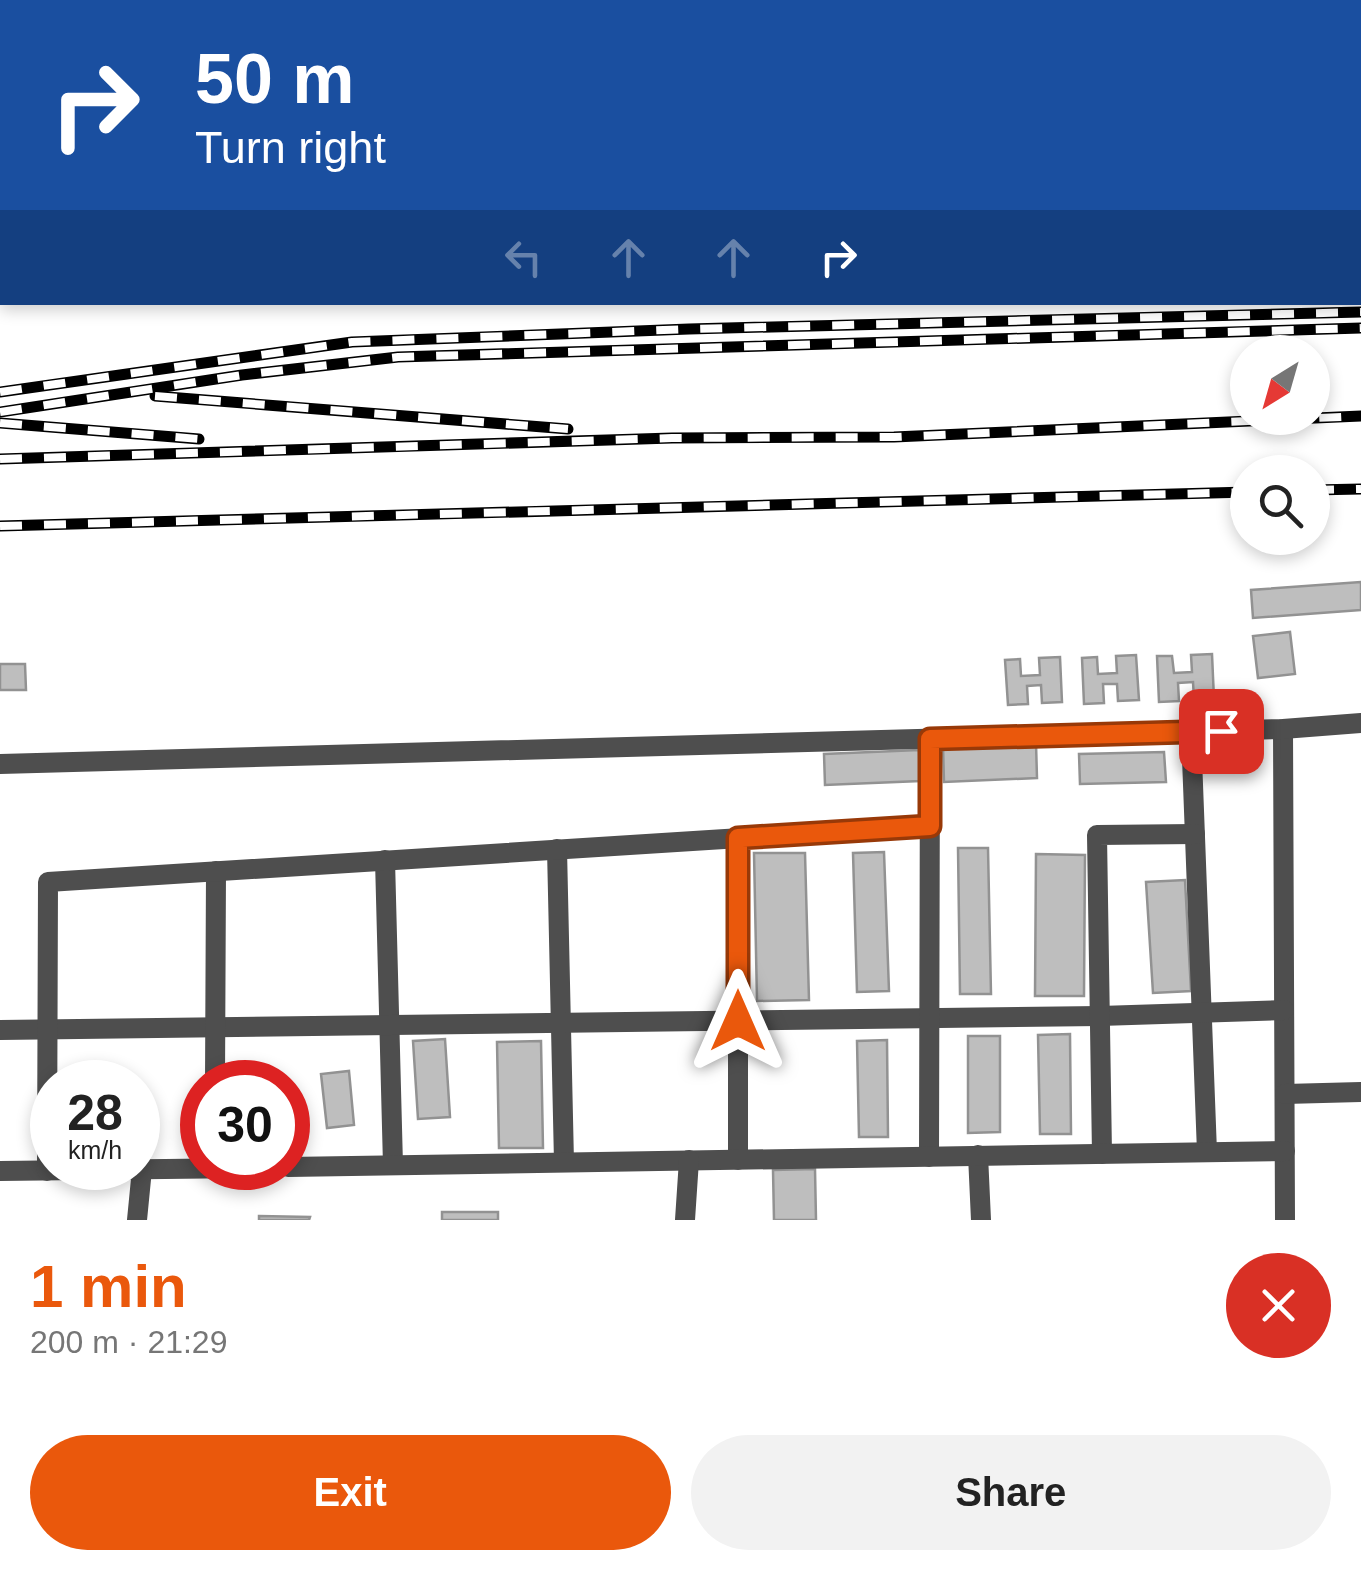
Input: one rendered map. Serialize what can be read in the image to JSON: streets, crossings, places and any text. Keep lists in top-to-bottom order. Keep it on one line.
{"north":"bottom left","page":{"turn":["50 m","Turn right"],"speed":"28 km/h","limit":"30","heading":["1 min","200 m · 21:29"],"buttons":["Exit","Share"]}}
